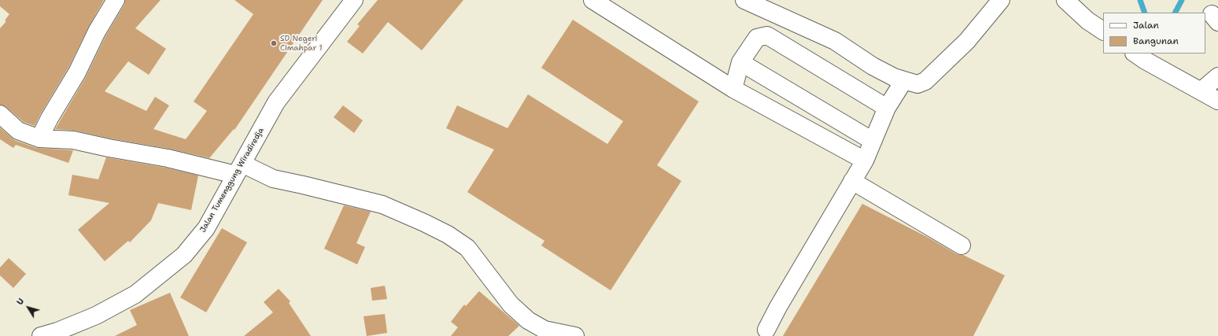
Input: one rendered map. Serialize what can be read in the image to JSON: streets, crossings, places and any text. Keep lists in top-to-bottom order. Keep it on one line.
{"streets":{"street":["Jalan Tumenggung Wiradiredja"]},"places":["SD Negeri Cimahpar 1"],"legend":["Jalan","Bangunan"],"north":"top left"}
